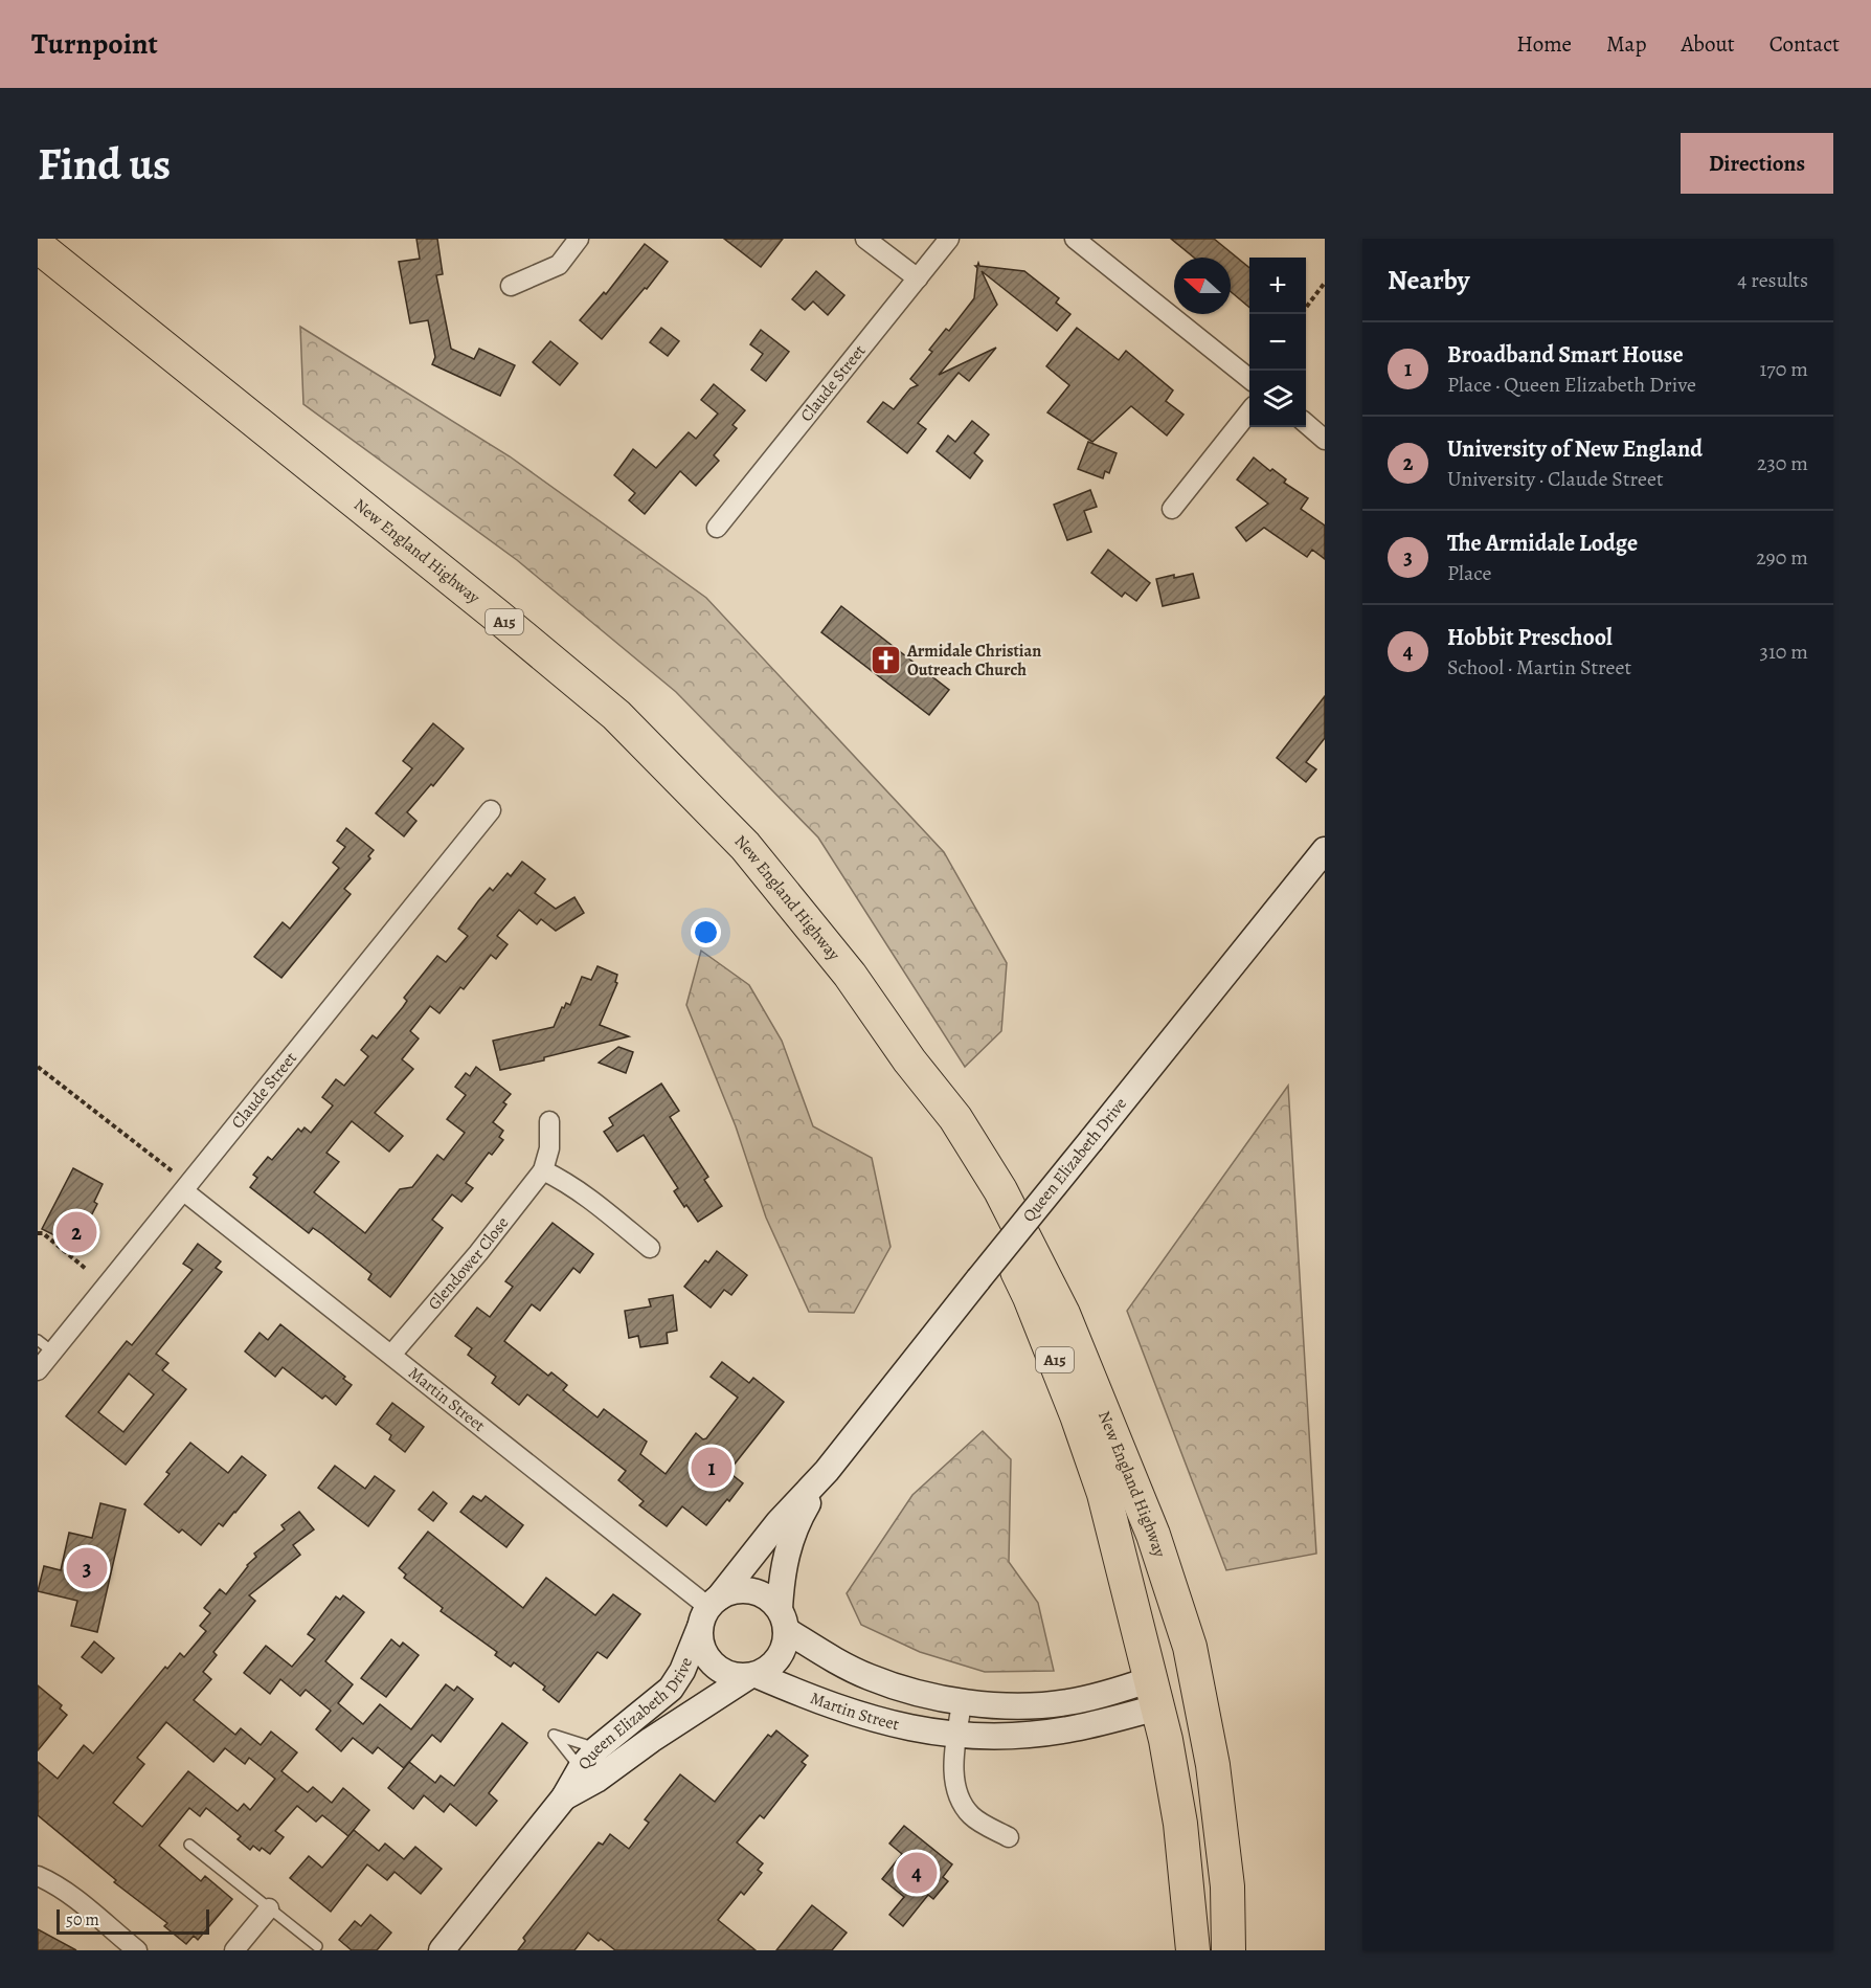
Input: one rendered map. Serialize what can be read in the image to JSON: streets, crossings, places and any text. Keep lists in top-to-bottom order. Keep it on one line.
{"streets":{"highway":["New England Highway","A15"],"main road":["Queen Elizabeth Drive","Martin Street"],"street":["Claude Street","Glendower Close"]},"crossings":[["Claude Street","Martin Street"],["New England Highway","Martin Street"],["Queen Elizabeth Drive","Martin Street"],["Glendower Close","Martin Street"]],"places":{"church":["Armidale Christian Outreach Church"]},"scale_bar":"50 m","north":"left","page":{"header":"Turnpoint","nav":["Home","Map","About","Contact"],"buttons":"Directions","title":"Find us","heading":["Nearby","4 results"],"map_buttons":["+","−"],"list":[{"mark":"1","name":"Broadband Smart House","note":"Place · Queen Elizabeth Drive","value":"170 m"},{"mark":"2","name":"University of New England","note":"University · Claude Street","value":"230 m"},{"mark":"3","name":"The Armidale Lodge","note":"Place","value":"290 m"},{"mark":"4","name":"Hobbit Preschool","note":"School · Martin Street","value":"310 m"}],"pins":["2","1","3","4"],"scale":"50 m"}}
